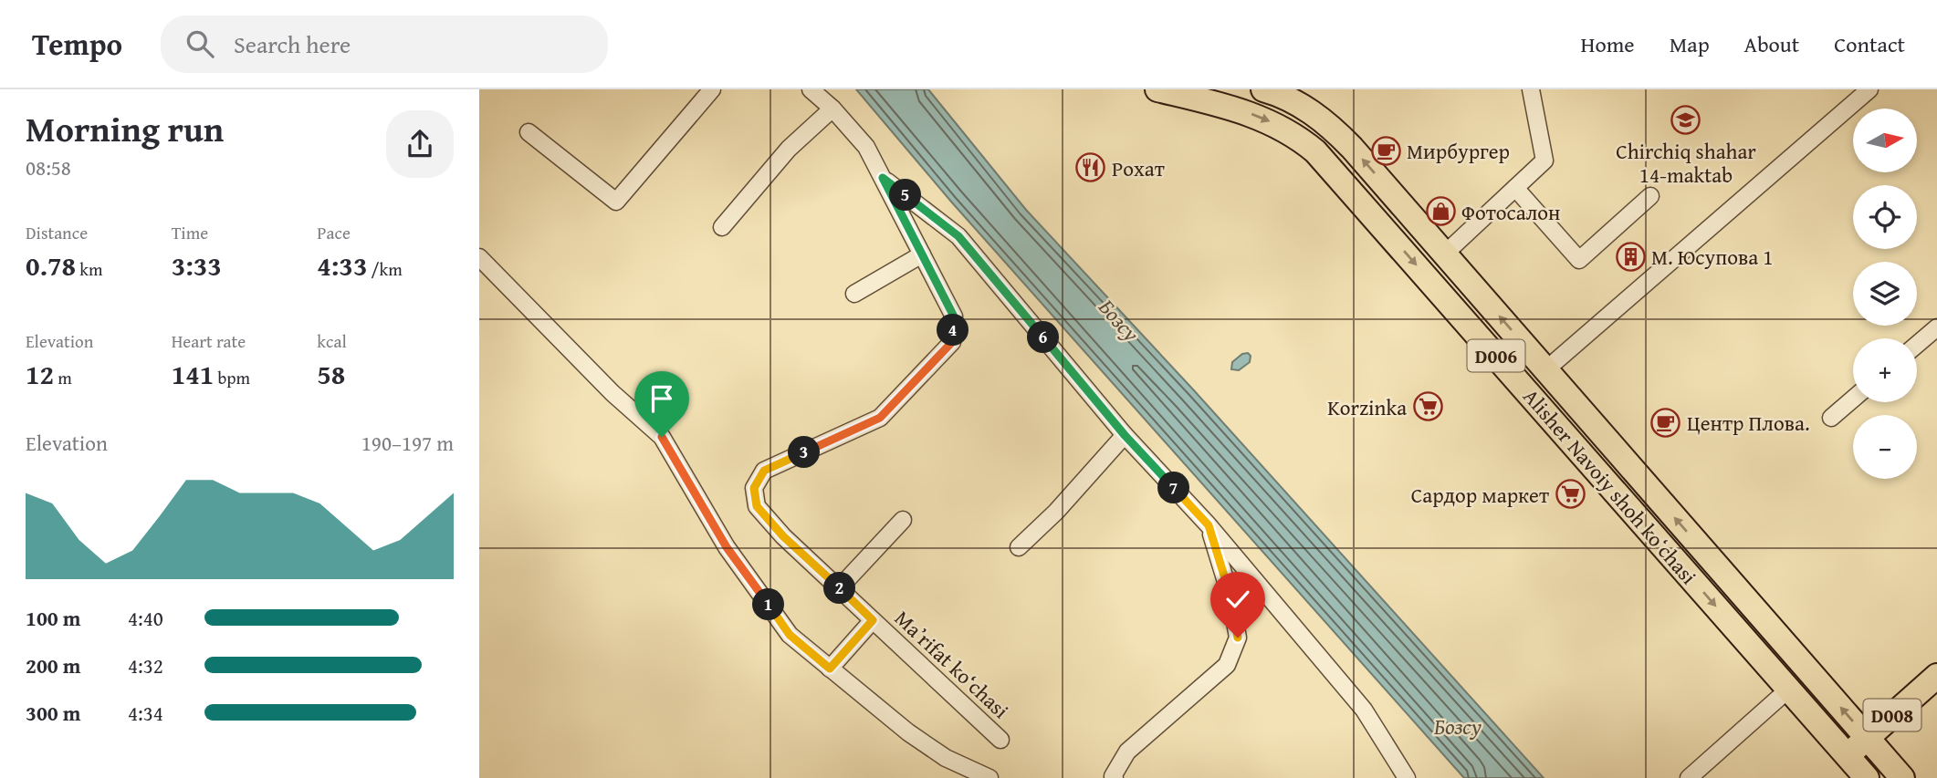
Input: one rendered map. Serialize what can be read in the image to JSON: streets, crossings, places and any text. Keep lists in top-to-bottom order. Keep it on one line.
{"streets":{"main road":["D006","Alisher Navoiy shoh koʻchasi","D008"],"street":["Maʼrifat ko‘chasi"]},"crossings":[["Alisher Navoiy shoh koʻchasi","D008"]],"water":["Бозсу"],"places":{"school or university":["Chirchiq shahar 14-maktab"],"cafe":["Мирбургер","Центр Плова."],"restaurant":["Рохат"],"shop":["Фотосалон"],"building":["М. Юсупова 1"],"supermarket":["Korzinka","Сардор маркет"]},"north":"right","page":{"header":"Tempo","search":"Search here","nav":["Home","Map","About","Contact"],"heading":["Morning run","08:58"],"map_buttons":["+","−"],"pins":["5","4","6","3","7","2","1"],"stats":[["Distance","0.78 km"],["Time","3:33"],["Pace","4:33 /km"],["Elevation","12 m"],["Heart rate","141 bpm"],["kcal","58"]],"chart":["Elevation","190–197 m"],"list":[{"name":"100 m","note":"4:40"},{"name":"200 m","note":"4:32"},{"name":"300 m","note":"4:34"}]}}
